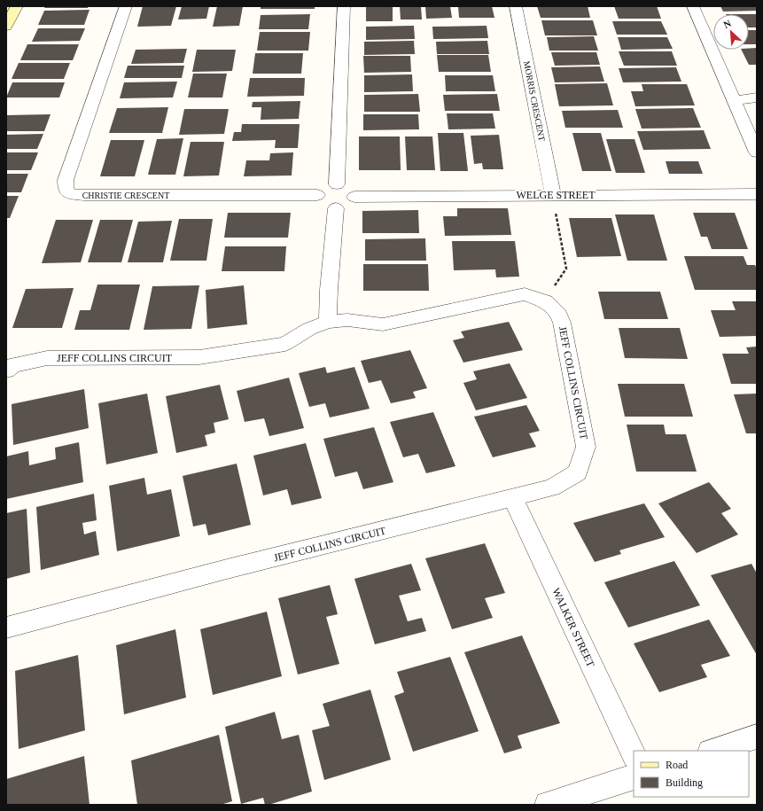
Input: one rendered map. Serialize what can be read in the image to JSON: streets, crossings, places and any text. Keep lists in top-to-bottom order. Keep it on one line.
{"streets":{"street":["MORRIS CRESCENT","CHRISTIE CRESCENT","WELGE STREET","JEFF COLLINS CIRCUIT","WALKER STREET"]},"crossings":[["MORRIS CRESCENT","WELGE STREET"],["CHRISTIE CRESCENT","WELGE STREET"],["JEFF COLLINS CIRCUIT","WALKER STREET"]],"legend":["Road","Building"],"north":"top left"}
